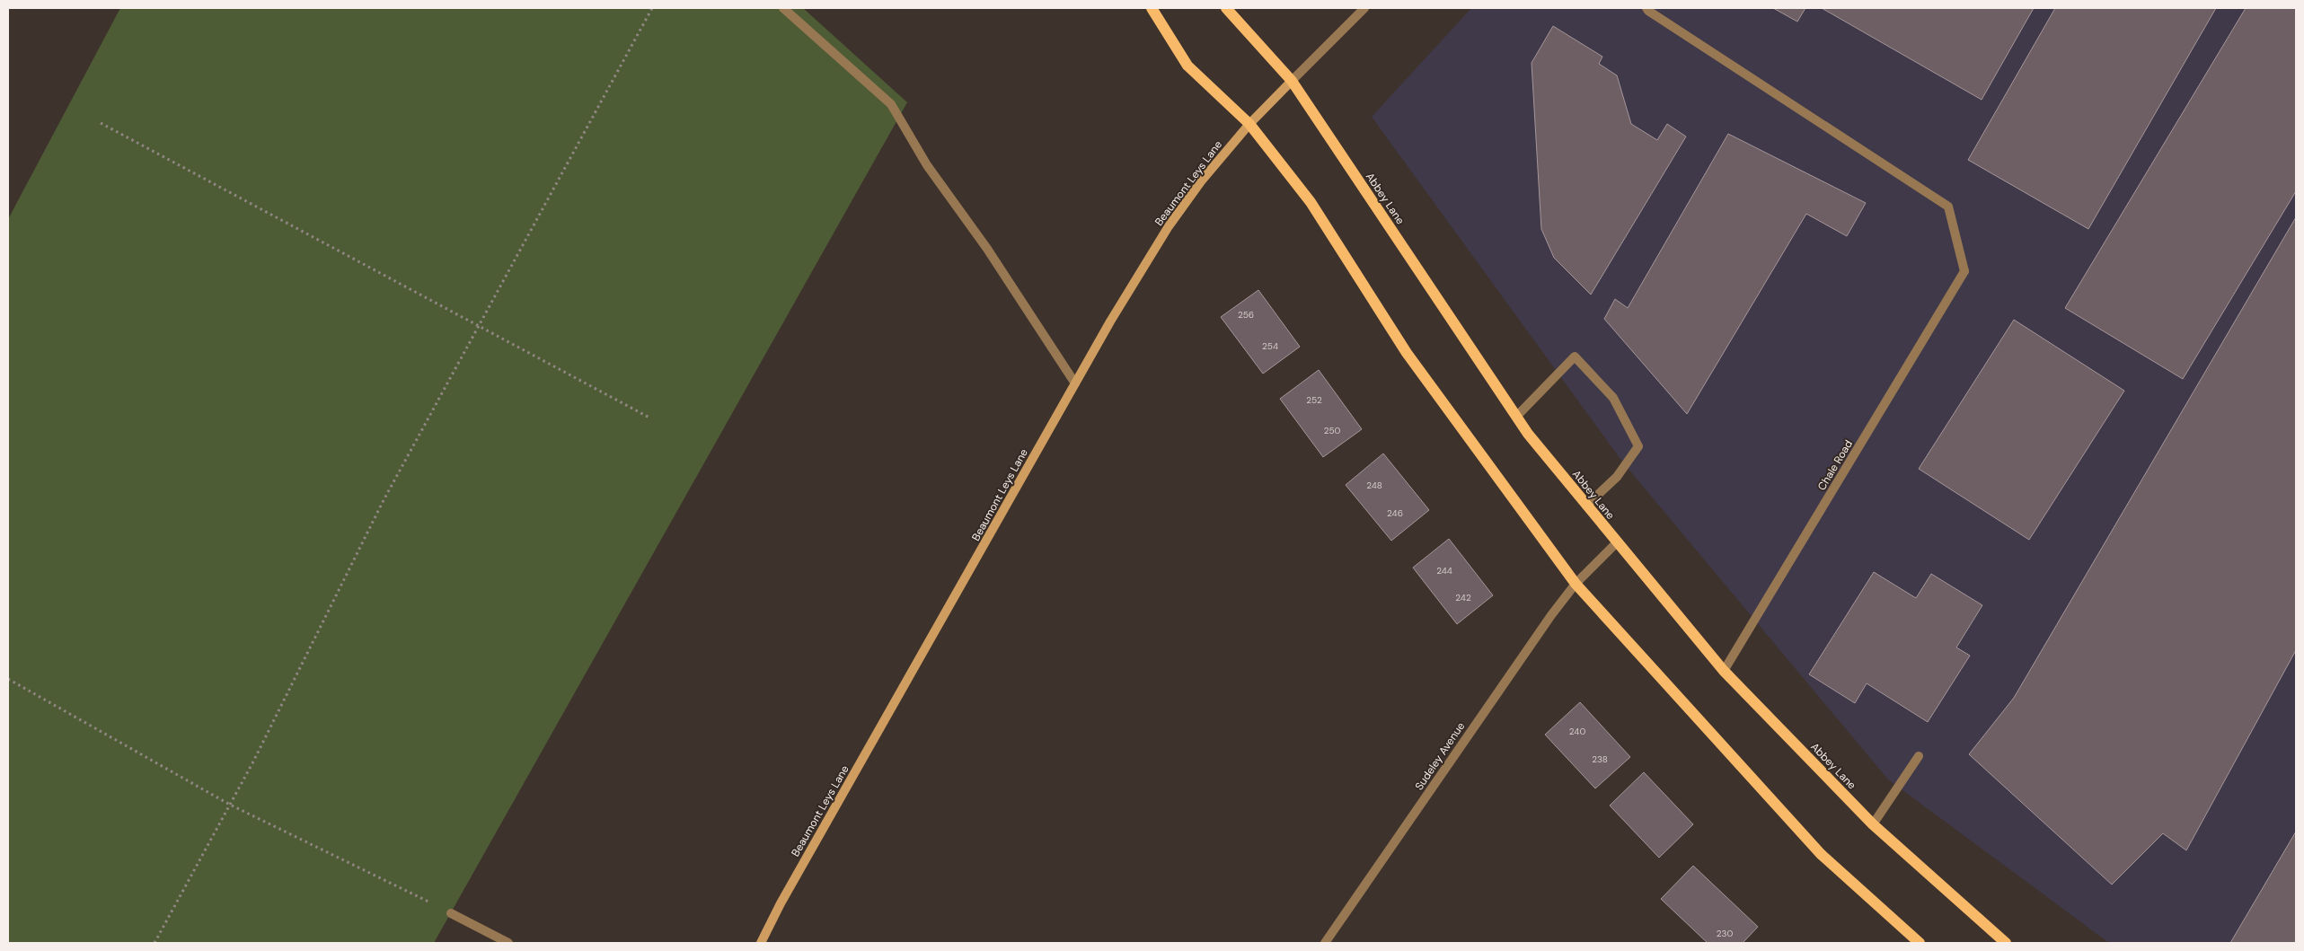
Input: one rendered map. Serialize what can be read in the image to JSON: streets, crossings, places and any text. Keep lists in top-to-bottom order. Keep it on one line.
{"streets":{"main road":["Abbey Lane"],"street":["Beaumont Leys Lane","Chale Road","Sudeley Avenue"]},"crossings":[["Beaumont Leys Lane","Abbey Lane"],["Abbey Lane","Chale Road"],["Abbey Lane","Sudeley Avenue"]],"house_numbers":["256","254","252","250","248","246","244","242","240","238","230"]}
